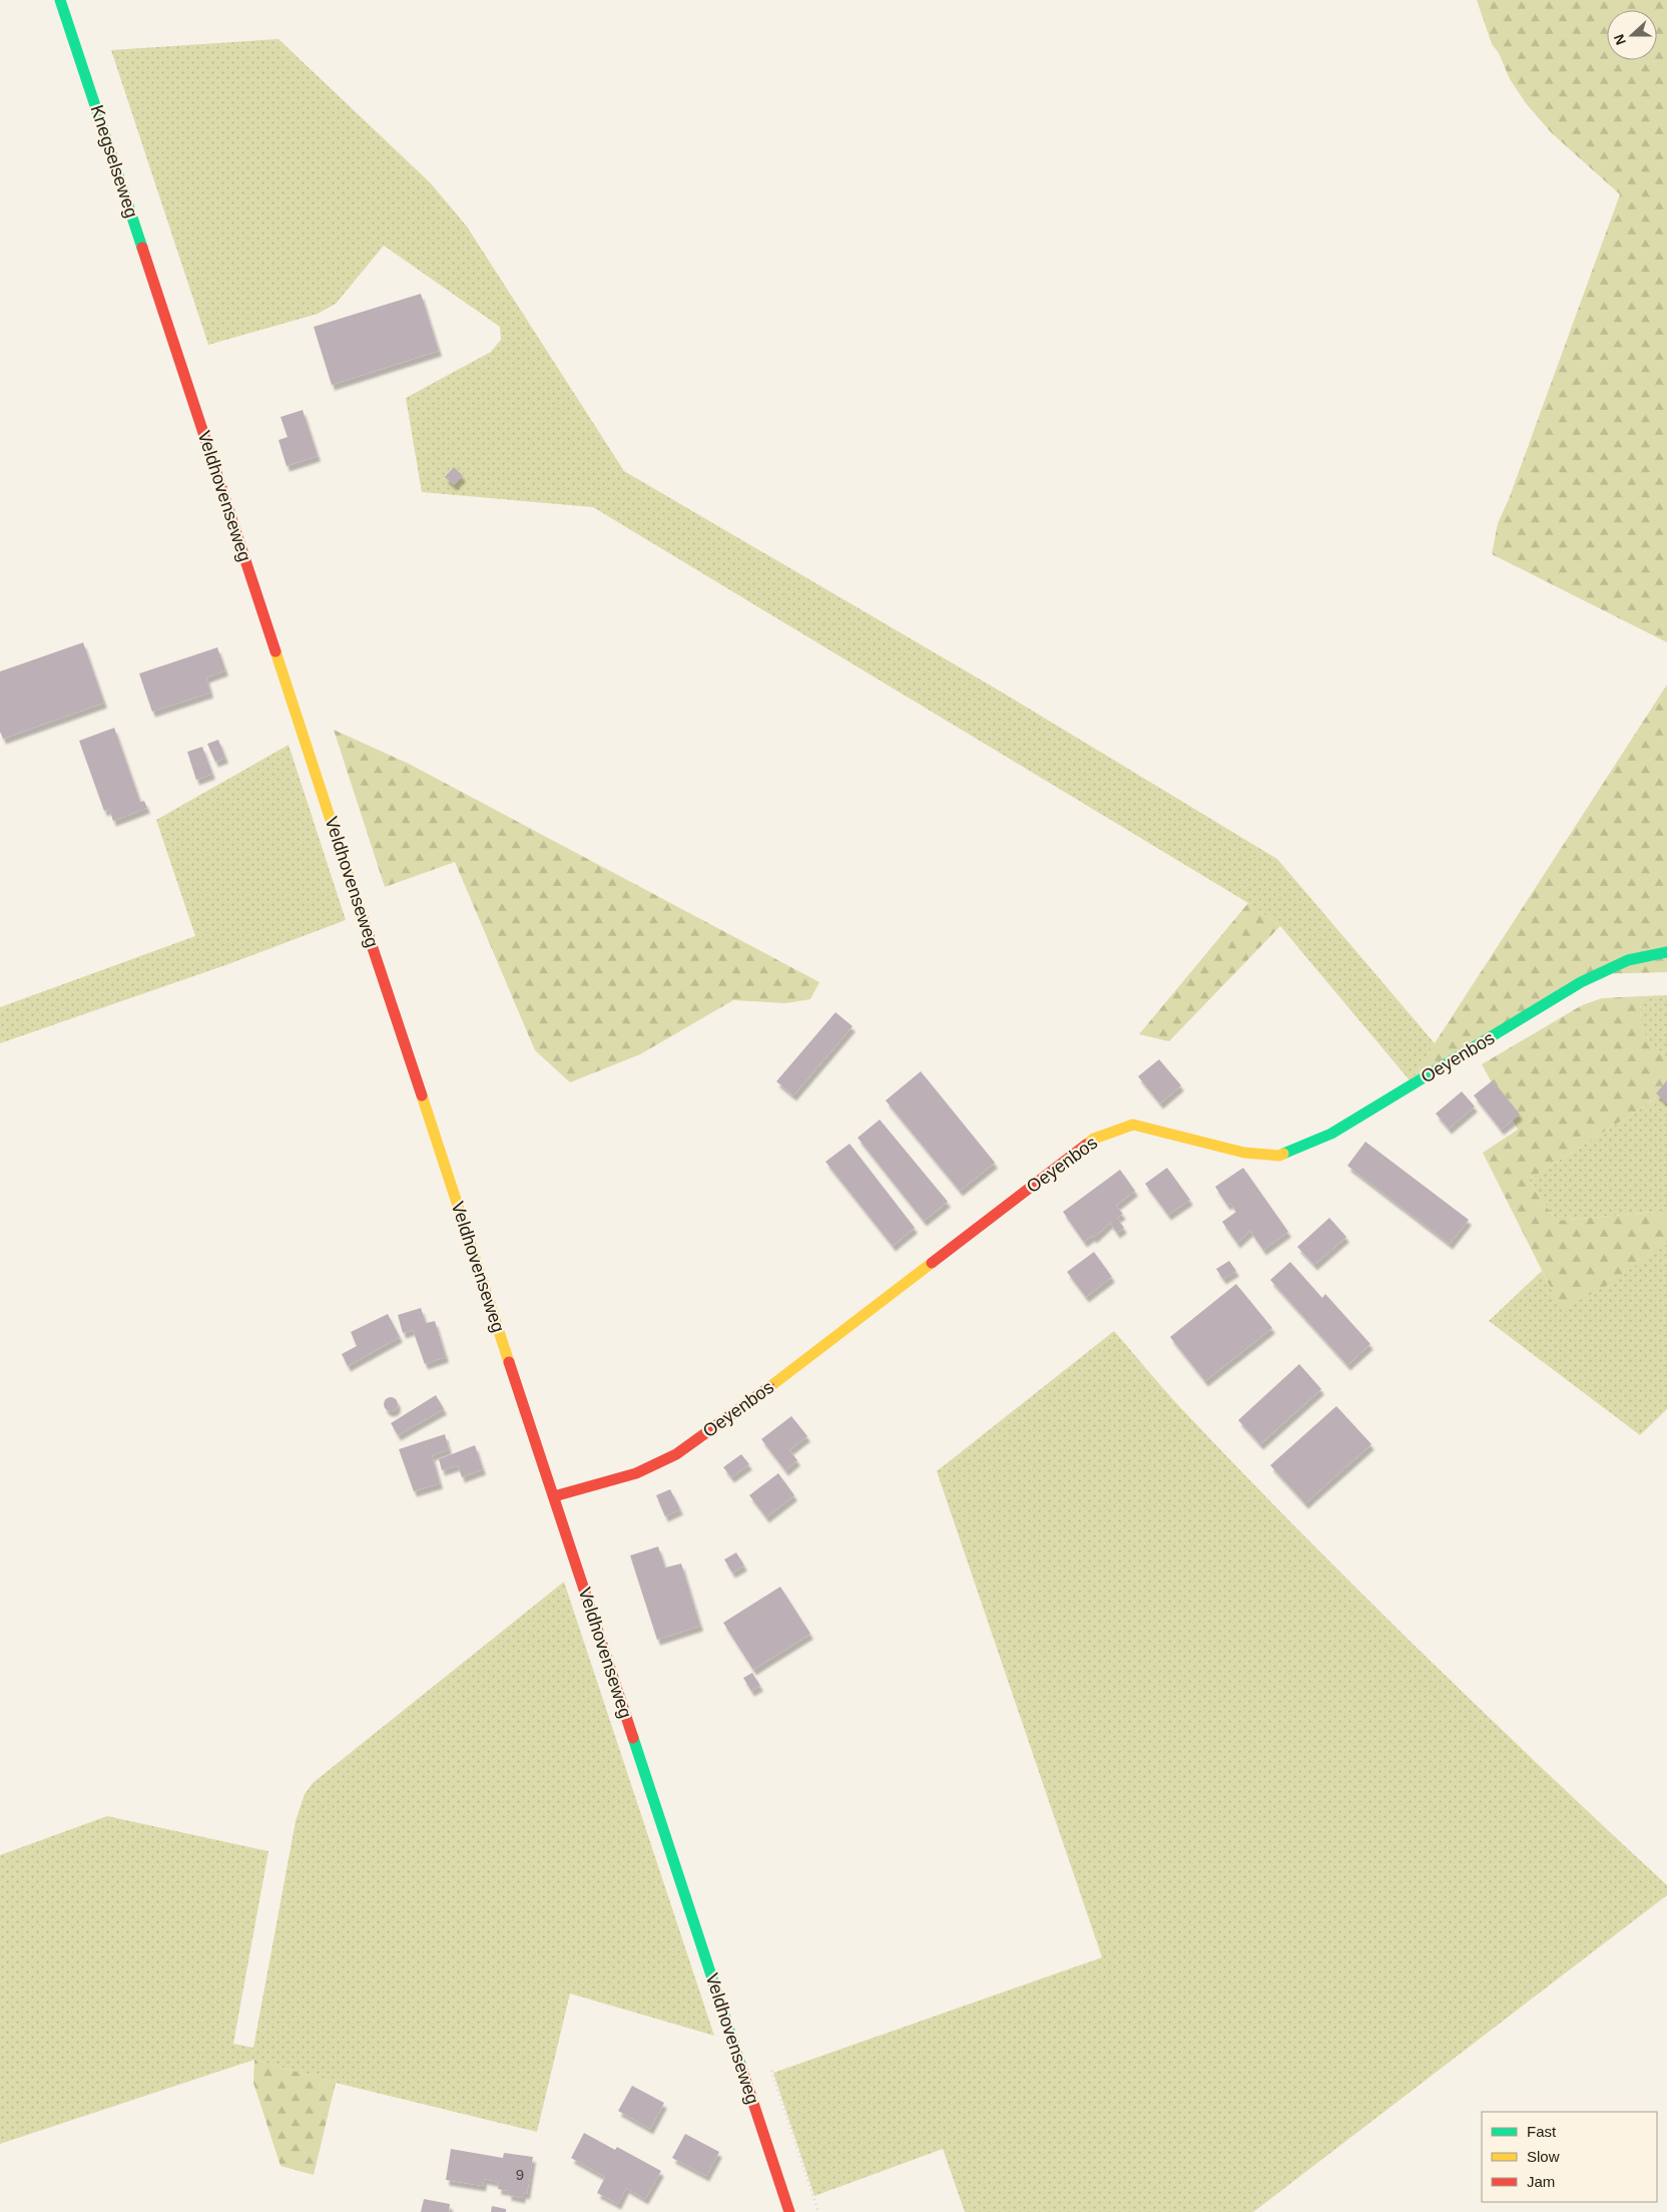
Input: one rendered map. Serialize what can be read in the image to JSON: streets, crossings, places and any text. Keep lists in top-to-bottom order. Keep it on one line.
{"streets":{"street":["Knegselseweg","Veldhovenseweg","Oeyenbos"]},"crossings":[["Knegselseweg","Veldhovenseweg"],["Veldhovenseweg","Oeyenbos"]],"house_numbers":["9"],"legend":["Fast","Slow","Jam"],"north":"left"}
